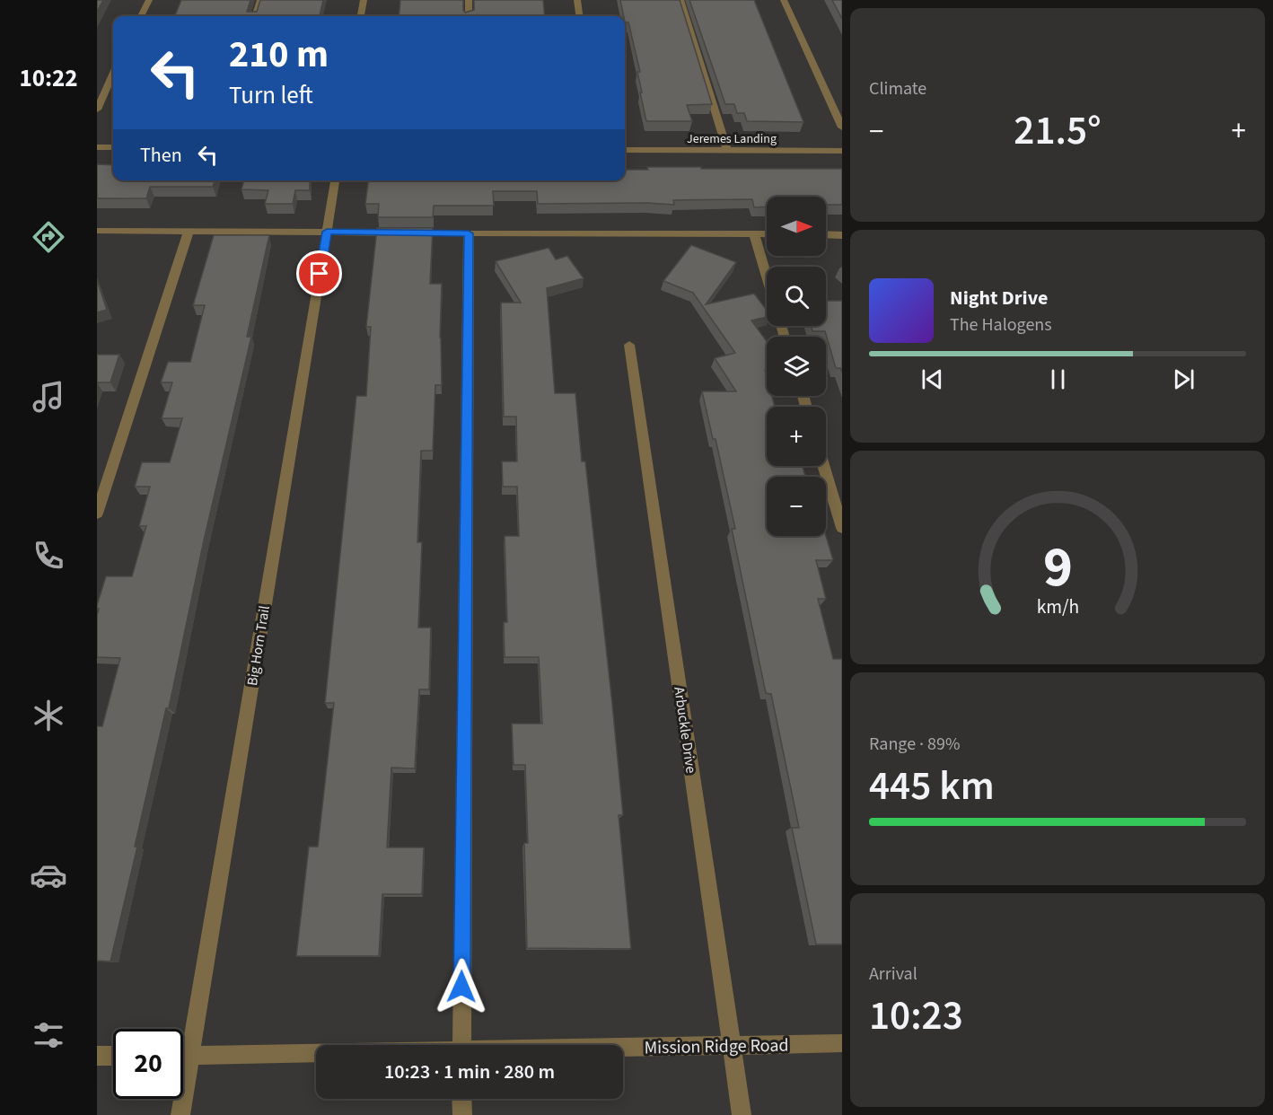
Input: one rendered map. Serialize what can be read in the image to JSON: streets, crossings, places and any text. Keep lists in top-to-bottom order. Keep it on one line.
{"streets":{"street":["Jeremes Landing","Big Horn Trail","Arbuckle Drive","Mission Ridge Road"]},"crossings":[["Arbuckle Drive","Mission Ridge Road"]],"north":"right","page":{"tabs":"10:22","tile":["Climate",["Range · 89%","445 km"],["Arrival","10:23"]],"turn":["210 m","Turn left"],"heat":["−","21.5°","+"],"then":"Then","map_buttons":["+","−"],"song":["Night Drive","The Halogens"],"limit":"20","trip":"10:23 · 1 min · 280 m","gauge":["9","km/h"]}}
